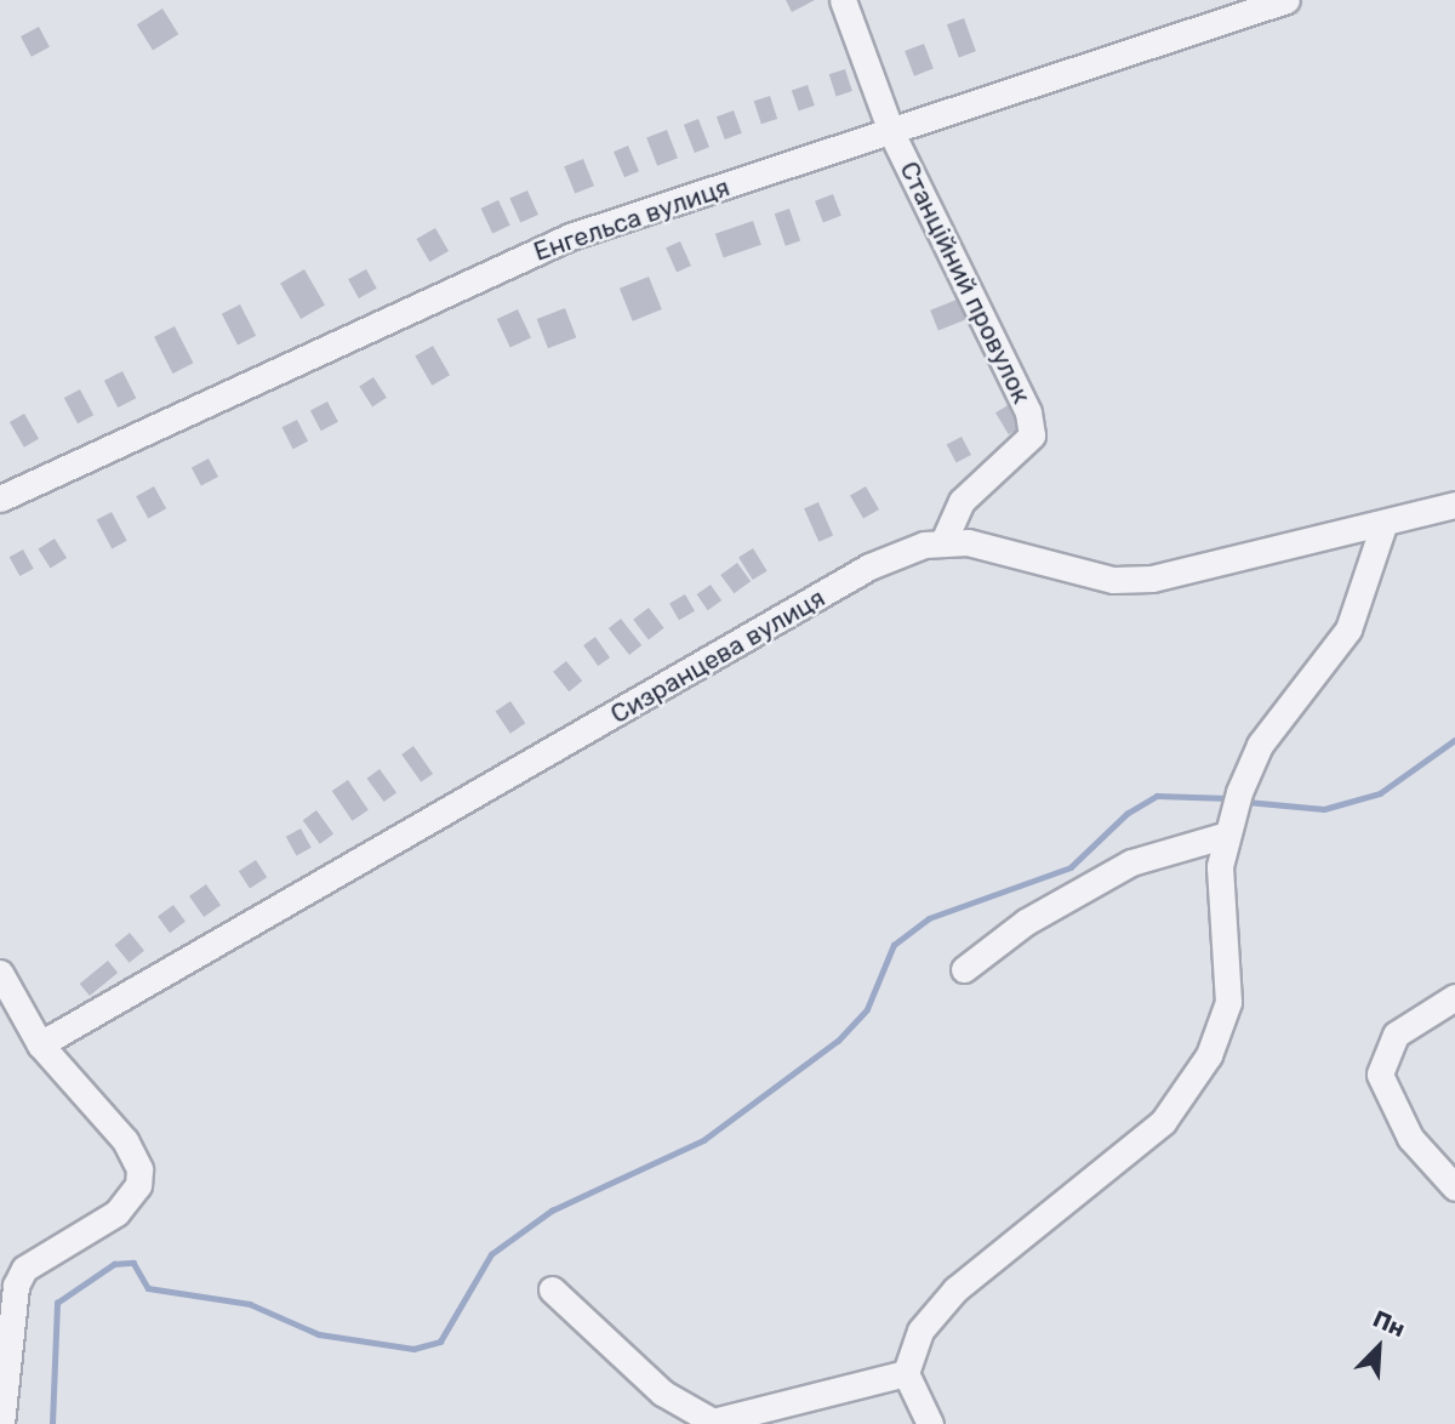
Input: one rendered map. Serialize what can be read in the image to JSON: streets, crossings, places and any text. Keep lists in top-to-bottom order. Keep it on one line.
{"streets":{"street":["Енгельса вулиця","Станційний провулок","Сизранцева вулиця"]},"crossings":[["Енгельса вулиця","Станційний провулок"],["Станційний провулок","Сизранцева вулиця"]],"north":"top right"}
